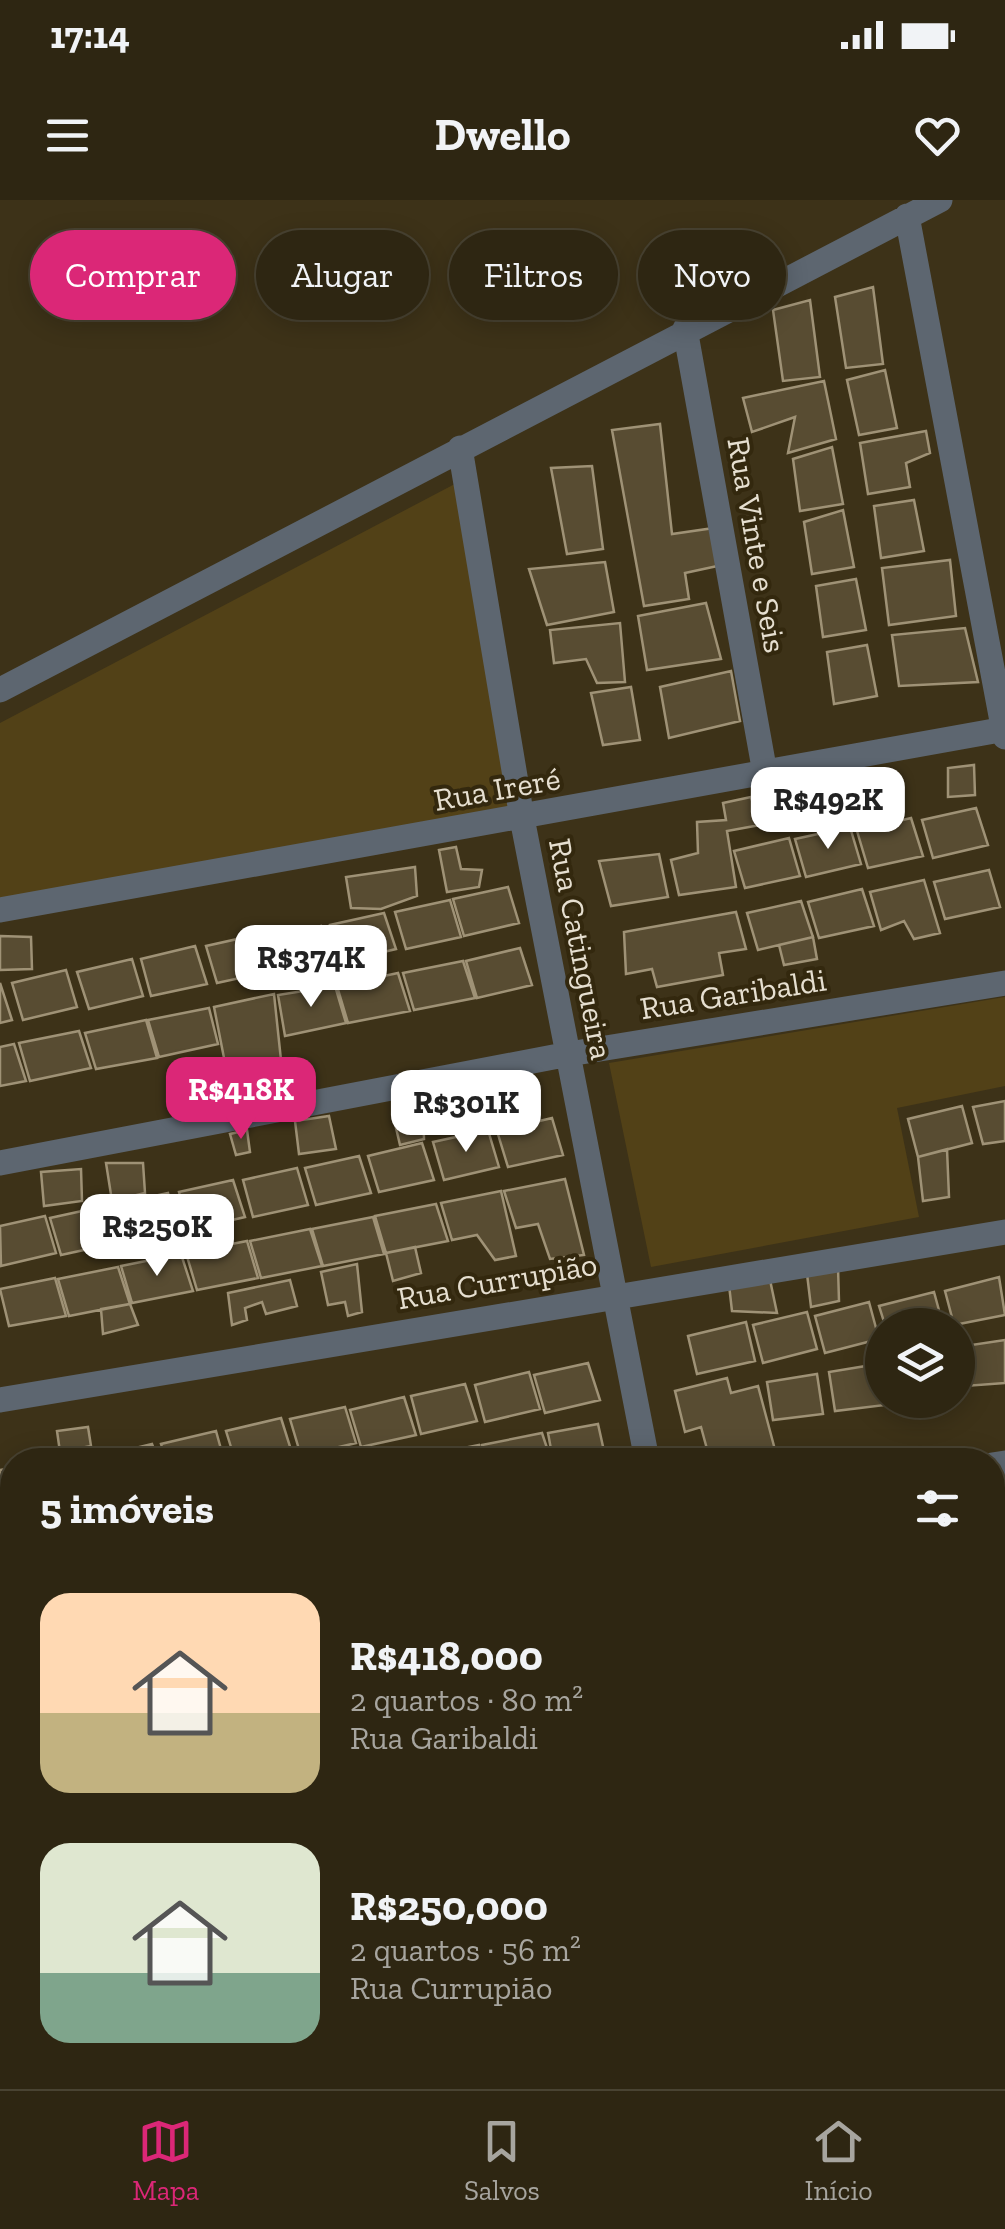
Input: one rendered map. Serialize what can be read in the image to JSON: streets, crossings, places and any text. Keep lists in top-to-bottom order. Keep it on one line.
{"streets":{"street":["Rua Vinte e Seis","Rua Ireré","Rua Catingueira","Rua Garibaldi","Rua Currupião"]},"crossings":[["Rua Vinte e Seis","Rua Ireré"],["Rua Ireré","Rua Catingueira"],["Rua Catingueira","Rua Garibaldi"],["Rua Catingueira","Rua Currupião"]],"page":{"status":"17:14","header":"Dwello","chip":["Comprar","Alugar","Filtros","Novo"],"price":["R$492K","R$374K","R$418K","R$301K","R$250K"],"heading":"5 imóveis","list":[{"name":"R$418,000","note":"2 quartos · 80 m² · Rua Garibaldi"},{"name":"R$250,000","note":"2 quartos · 56 m² · Rua Currupião"}],"tabs":["Mapa","Salvos","Início"]}}
